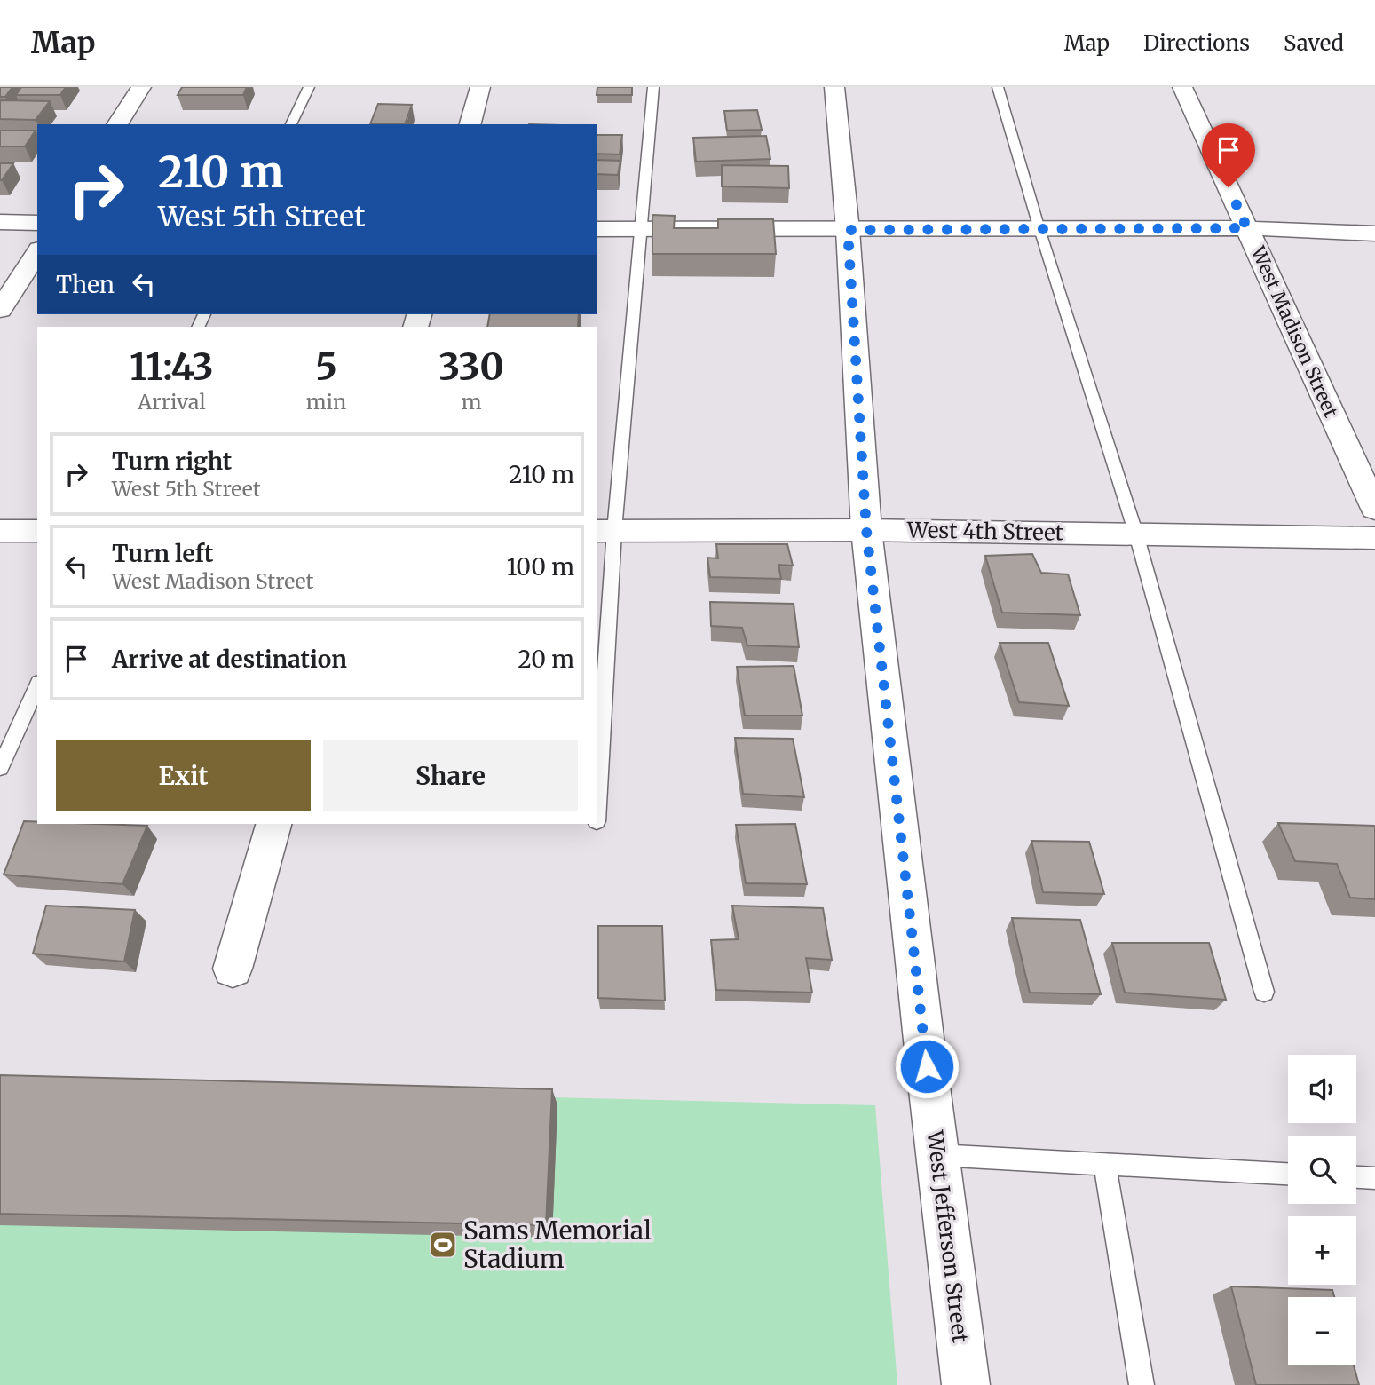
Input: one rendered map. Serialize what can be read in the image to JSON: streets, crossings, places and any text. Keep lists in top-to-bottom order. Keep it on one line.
{"streets":{"street":["West Madison Street","West 4th Street","West Jefferson Street"]},"crossings":[["West 4th Street","West Jefferson Street"]],"places":{"sports":["Sams Memorial Stadium"]},"page":{"header":"Map","nav":["Map","Directions","Saved"],"turn":["210 m","West 5th Street"],"then":"Then","eta":["11:43","Arrival","5","min","330","m"],"list":[{"name":"Turn right","note":"West 5th Street","value":"210 m"},{"name":"Turn left","note":"West Madison Street","value":"100 m"},{"name":"Arrive at destination","value":"20 m"}],"buttons":["Exit","Share"],"map_buttons":["+","−"]}}
